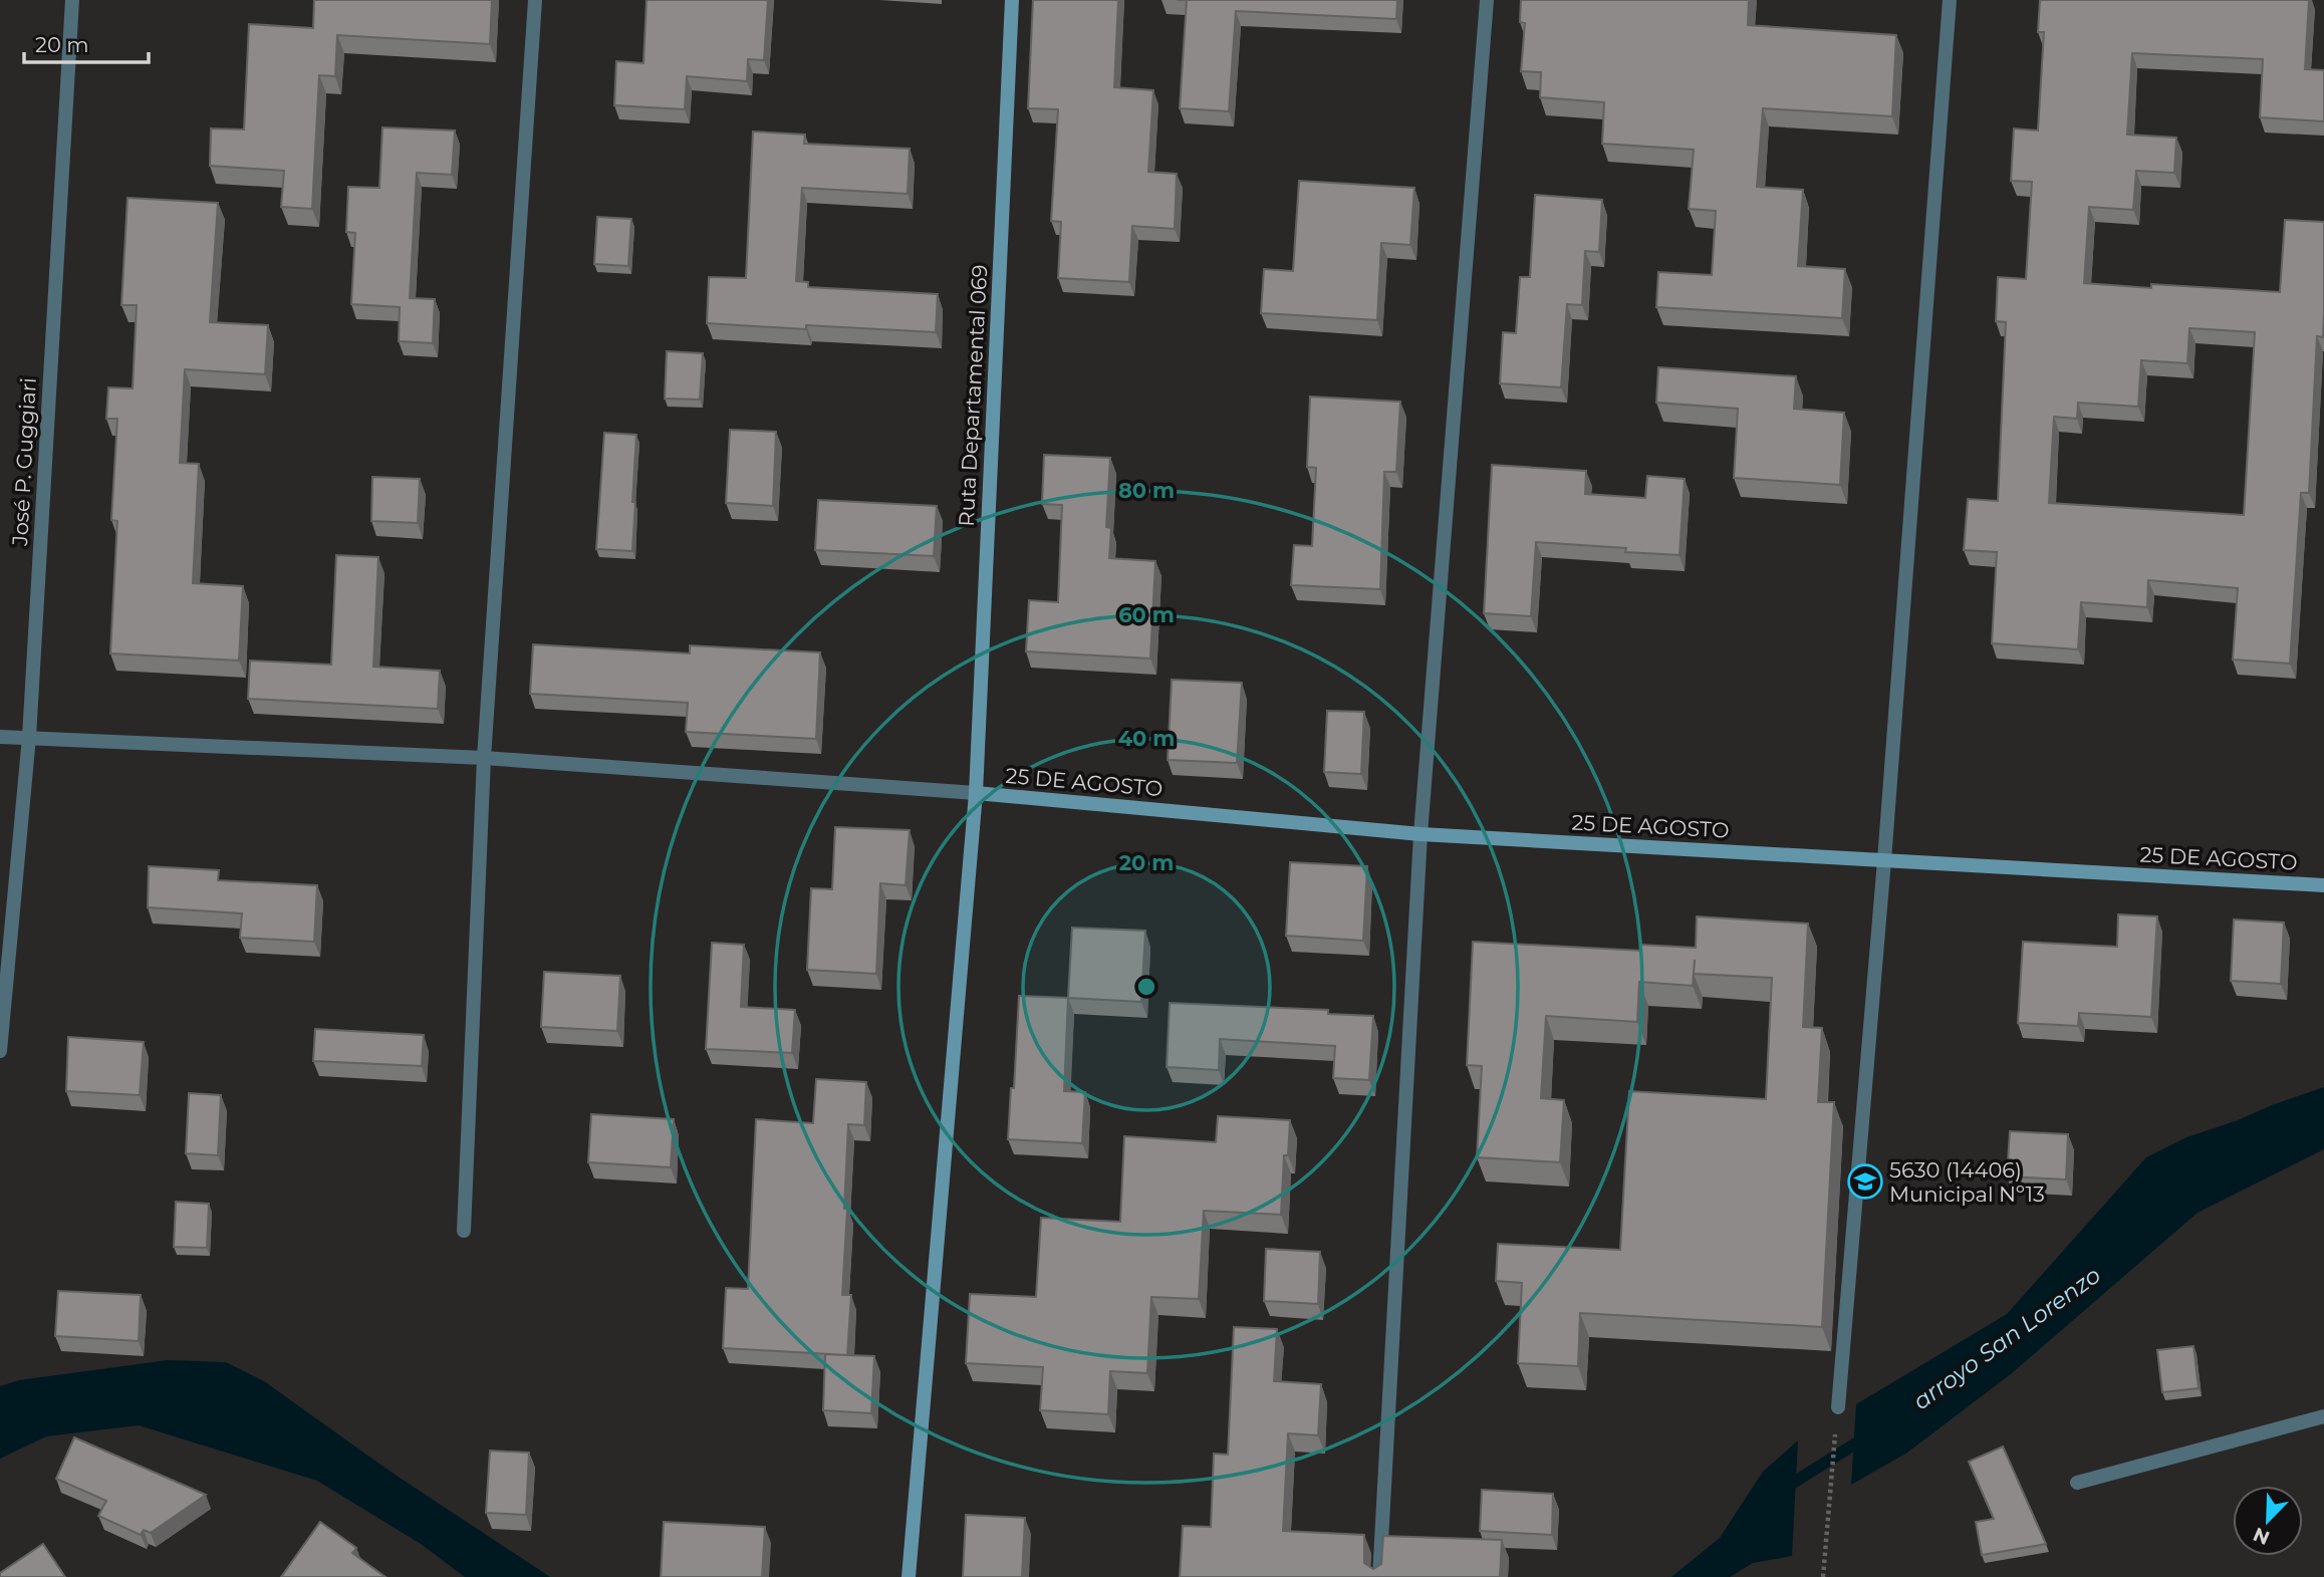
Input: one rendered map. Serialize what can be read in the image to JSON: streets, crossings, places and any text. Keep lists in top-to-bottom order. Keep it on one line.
{"streets":{"main road":["Ruta Departamental 069","25 DE AGOSTO"],"street":["José P. Guggiari"]},"crossings":[["Ruta Departamental 069","25 DE AGOSTO"]],"water":["arroyo San Lorenzo"],"places":{"school or university":["5630 (14406) Municipal Nº13"]},"scale_bar":"20 m","north":"bottom left","rings":["80 m","60 m","40 m","20 m"]}
